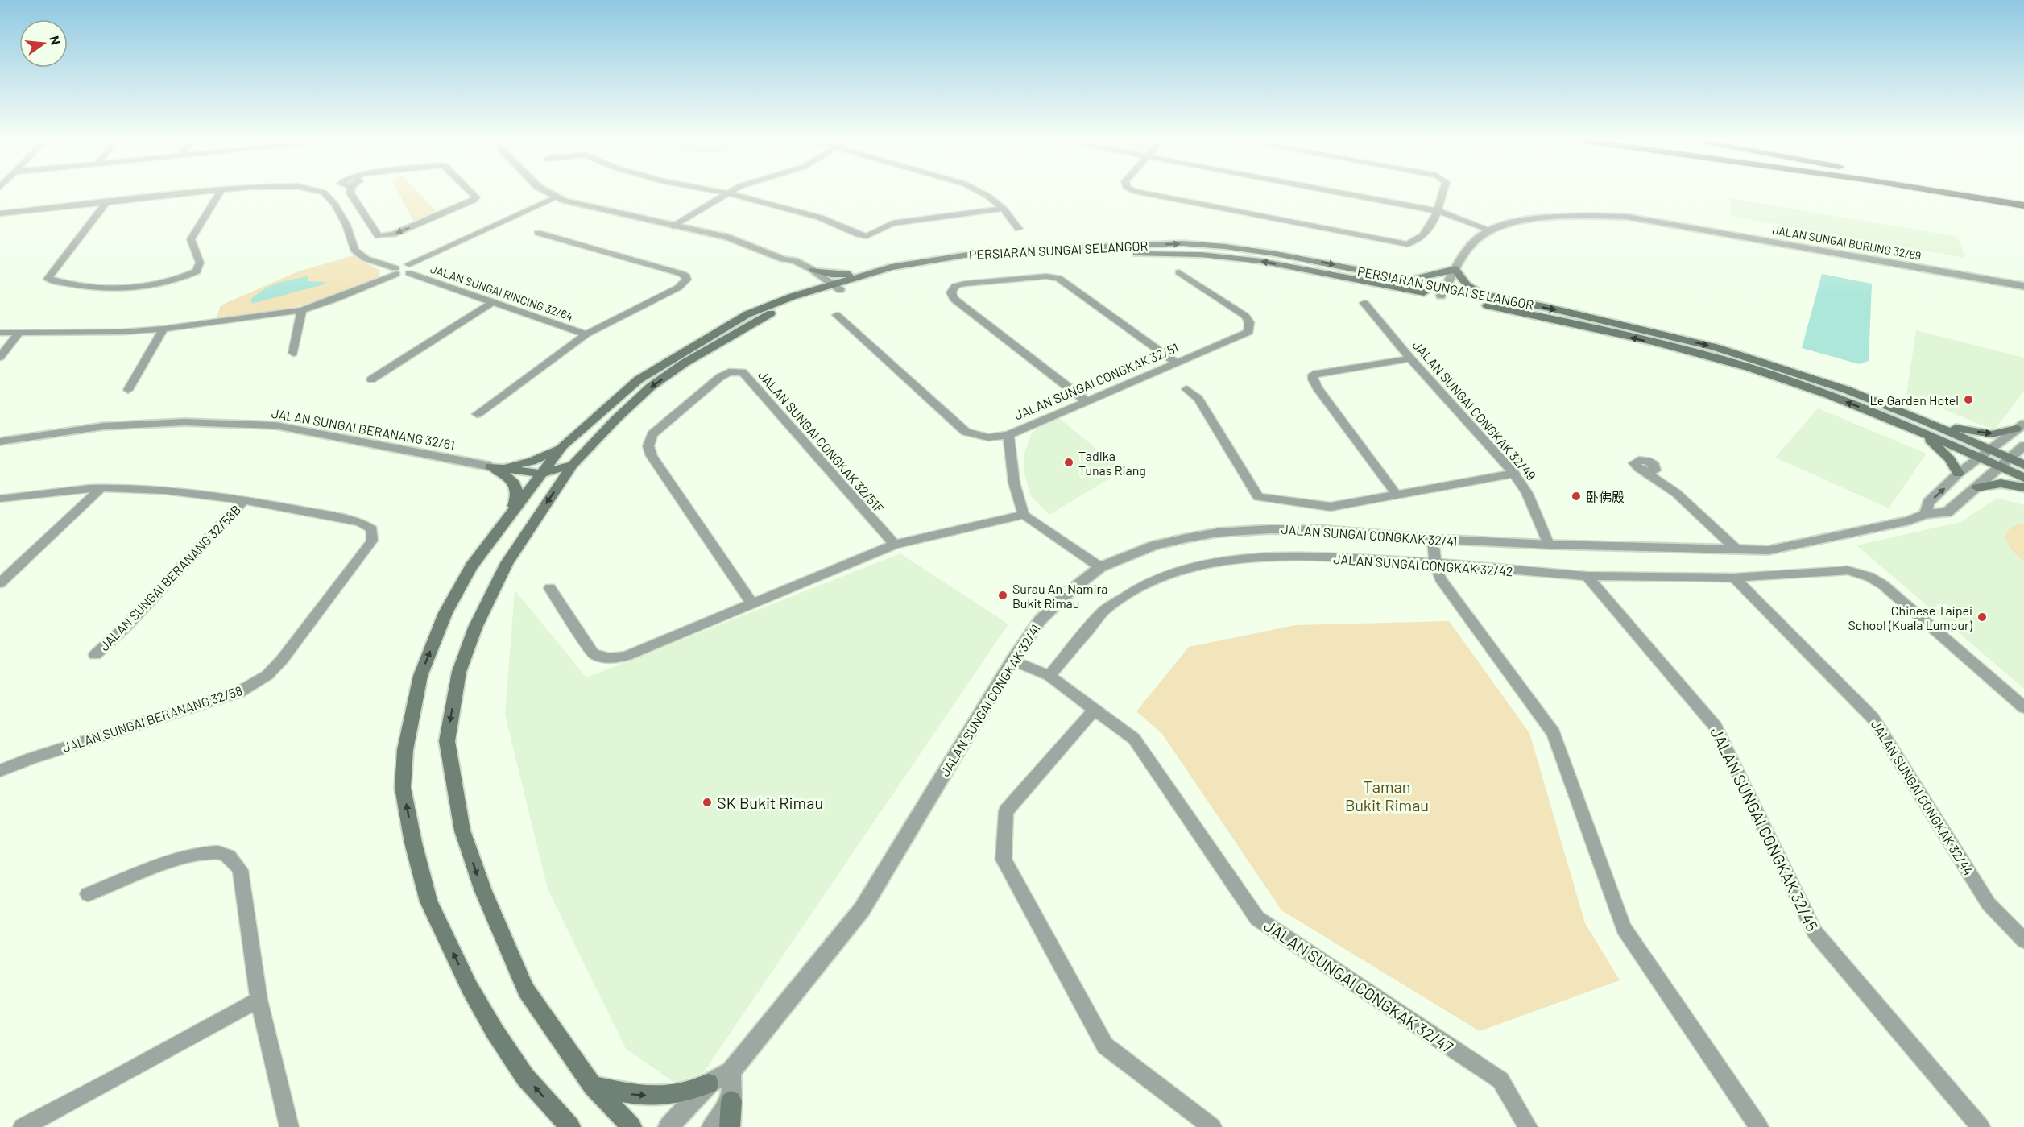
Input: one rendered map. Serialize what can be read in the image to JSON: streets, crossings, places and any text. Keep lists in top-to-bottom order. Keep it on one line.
{"streets":{"main road":["PERSIARAN SUNGAI SELANGOR"],"street":["JALAN SUNGAI BURUNG 32/69","JALAN SUNGAI RINCING 32/64","JALAN SUNGAI CONGKAK 32/51","JALAN SUNGAI CONGKAK 32/49","JALAN SUNGAI BERANANG 32/61","JALAN SUNGAI CONGKAK 32/51F","JALAN SUNGAI CONGKAK 32/41","JALAN SUNGAI CONGKAK 32/42","JALAN SUNGAI BERANANG 32/58B","JALAN SUNGAI BERANANG 32/58","JALAN SUNGAI CONGKAK 32/44","JALAN SUNGAI CONGKAK 32/45","JALAN SUNGAI CONGKAK 32/47"]},"crossings":[["JALAN SUNGAI BURUNG 32/69","PERSIARAN SUNGAI SELANGOR"],["JALAN SUNGAI CONGKAK 32/49","JALAN SUNGAI CONGKAK 32/41"],["JALAN SUNGAI CONGKAK 32/41","JALAN SUNGAI CONGKAK 32/47"],["JALAN SUNGAI CONGKAK 32/42","JALAN SUNGAI CONGKAK 32/44"],["JALAN SUNGAI CONGKAK 32/42","JALAN SUNGAI CONGKAK 32/45"],["JALAN SUNGAI CONGKAK 32/42","JALAN SUNGAI CONGKAK 32/47"],["JALAN SUNGAI BERANANG 32/58B","JALAN SUNGAI BERANANG 32/58"]],"parks":["Taman Bukit Rimau"],"places":["Le Garden Hotel","Tadika Tunas Riang","卧佛殿","Surau An-Namira Bukit Rimau","Chinese Taipei School (Kuala Lumpur)","SK Bukit Rimau"],"north":"right"}
